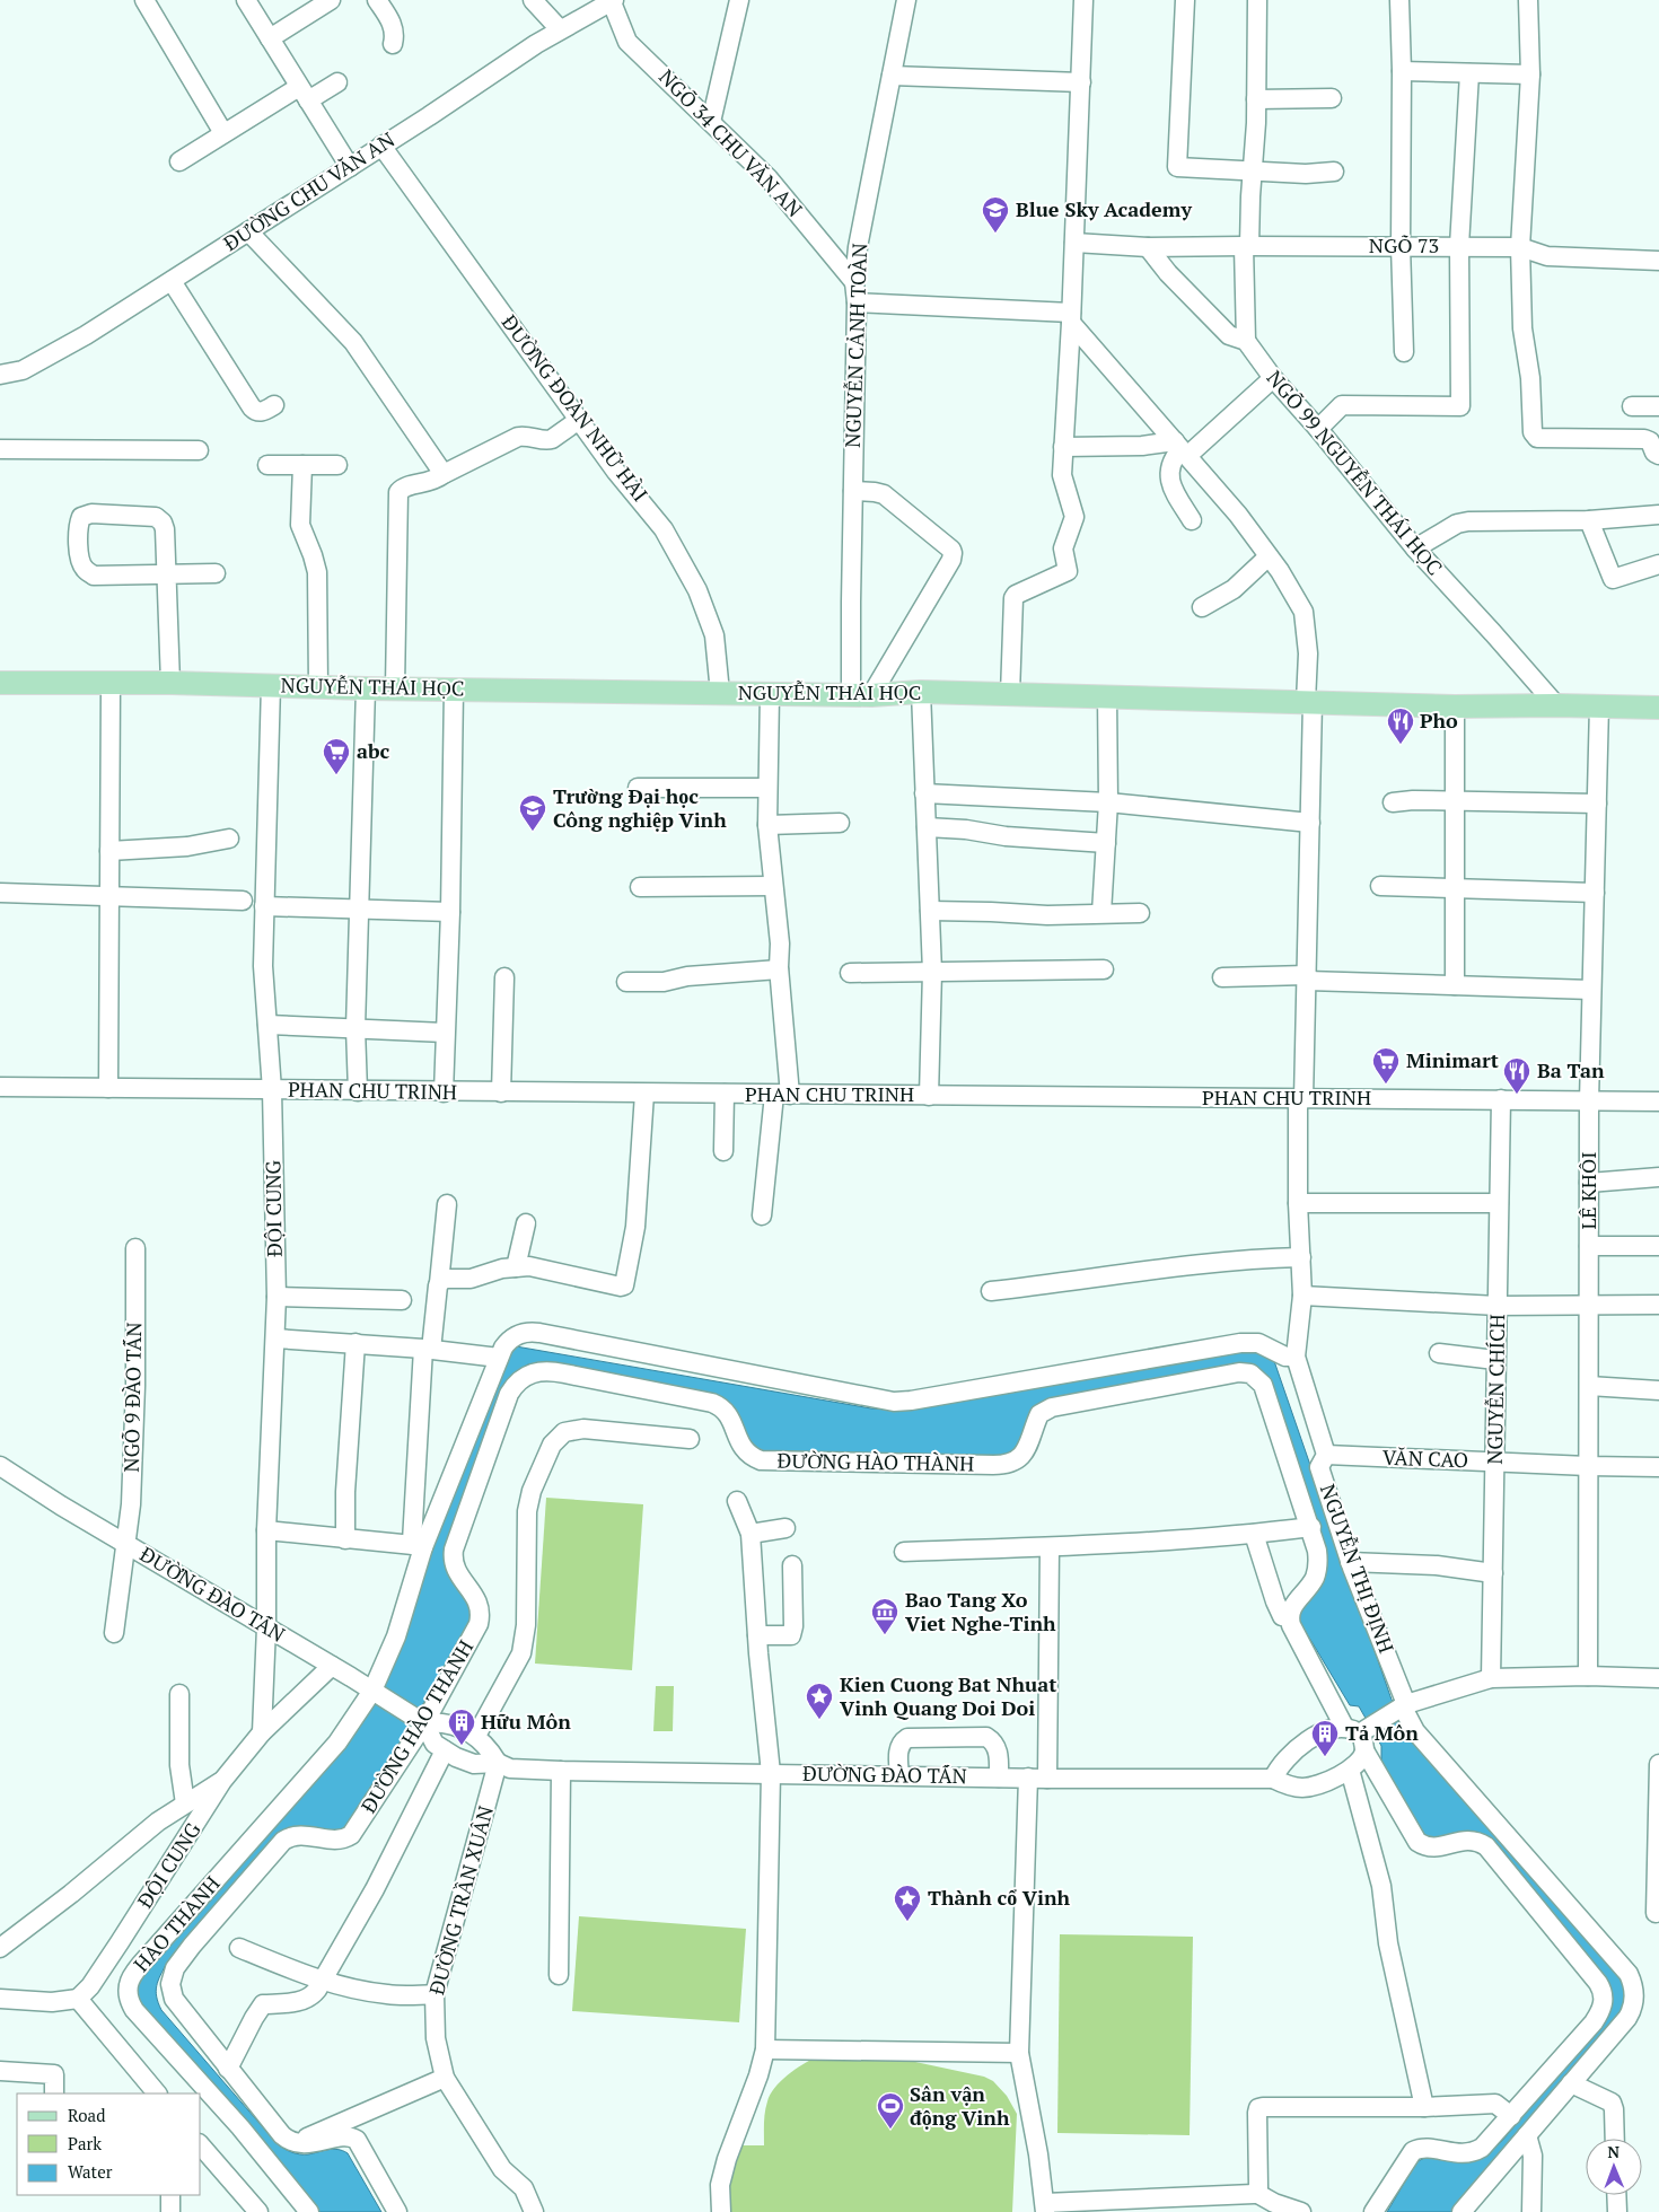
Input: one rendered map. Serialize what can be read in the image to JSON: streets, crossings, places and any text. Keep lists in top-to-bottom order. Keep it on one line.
{"streets":{"main road":["NGUYỄN THÁI HỌC"],"street":["NGÕ 34 CHU VĂN AN","ĐƯỜNG CHU VĂN AN","NGÕ 73","NGUYỄN CẢNH TOÀN","ĐƯỜNG ĐOÀN NHỮ HÀI","NGÕ 99 NGUYỄN THÁI HỌC","PHAN CHU TRINH","LÊ KHÔI","ĐỘI CUNG","NGUYỄN CHÍCH","NGÕ 9 ĐÀO TẤN","VĂN CAO","ĐƯỜNG HÀO THÀNH","NGUYỄN THỊ ĐỊNH","ĐƯỜNG ĐÀO TẤN","ĐƯỜNG TRẦN XUÂN","HÀO THÀNH"]},"crossings":[["NGÕ 34 CHU VĂN AN","ĐƯỜNG CHU VĂN AN"],["NGÕ 34 CHU VĂN AN","NGUYỄN CẢNH TOÀN"],["ĐƯỜNG CHU VĂN AN","ĐƯỜNG ĐOÀN NHỮ HÀI"],["NGÕ 73","NGÕ 99 NGUYỄN THÁI HỌC"],["NGUYỄN CẢNH TOÀN","NGUYỄN THÁI HỌC"],["ĐƯỜNG ĐOÀN NHỮ HÀI","NGUYỄN THÁI HỌC"],["NGÕ 99 NGUYỄN THÁI HỌC","NGUYỄN THÁI HỌC"],["NGUYỄN THÁI HỌC","LÊ KHÔI"],["NGUYỄN THÁI HỌC","ĐỘI CUNG"],["NGUYỄN THÁI HỌC","NGUYỄN THỊ ĐỊNH"],["PHAN CHU TRINH","LÊ KHÔI"],["PHAN CHU TRINH","ĐỘI CUNG"],["PHAN CHU TRINH","NGUYỄN CHÍCH"],["PHAN CHU TRINH","NGUYỄN THỊ ĐỊNH"],["LÊ KHÔI","VĂN CAO"],["LÊ KHÔI","ĐƯỜNG ĐÀO TẤN"],["ĐỘI CUNG","ĐƯỜNG ĐÀO TẤN"],["NGUYỄN CHÍCH","VĂN CAO"],["NGUYỄN CHÍCH","ĐƯỜNG ĐÀO TẤN"],["NGÕ 9 ĐÀO TẤN","ĐƯỜNG ĐÀO TẤN"],["VĂN CAO","NGUYỄN THỊ ĐỊNH"],["ĐƯỜNG HÀO THÀNH","ĐƯỜNG ĐÀO TẤN"],["NGUYỄN THỊ ĐỊNH","ĐƯỜNG ĐÀO TẤN"],["ĐƯỜNG ĐÀO TẤN","ĐƯỜNG TRẦN XUÂN"],["ĐƯỜNG ĐÀO TẤN","HÀO THÀNH"]],"places":{"school or university":["Blue Sky Academy","Trường Đại học Công nghiệp Vinh"],"restaurant":["Pho","Ba Tan"],"supermarket":["abc","Minimart"],"museum":["Bao Tang Xo Viet Nghe-Tinh"],"place":["Kien Cuong Bat Nhuat Vinh Quang Doi Doi","Thành cổ Vinh"],"building":["Hữu Môn","Tả Môn"],"sports":["Sân vận động Vinh"]},"legend":["Road","Park","Water"],"north":"top"}
